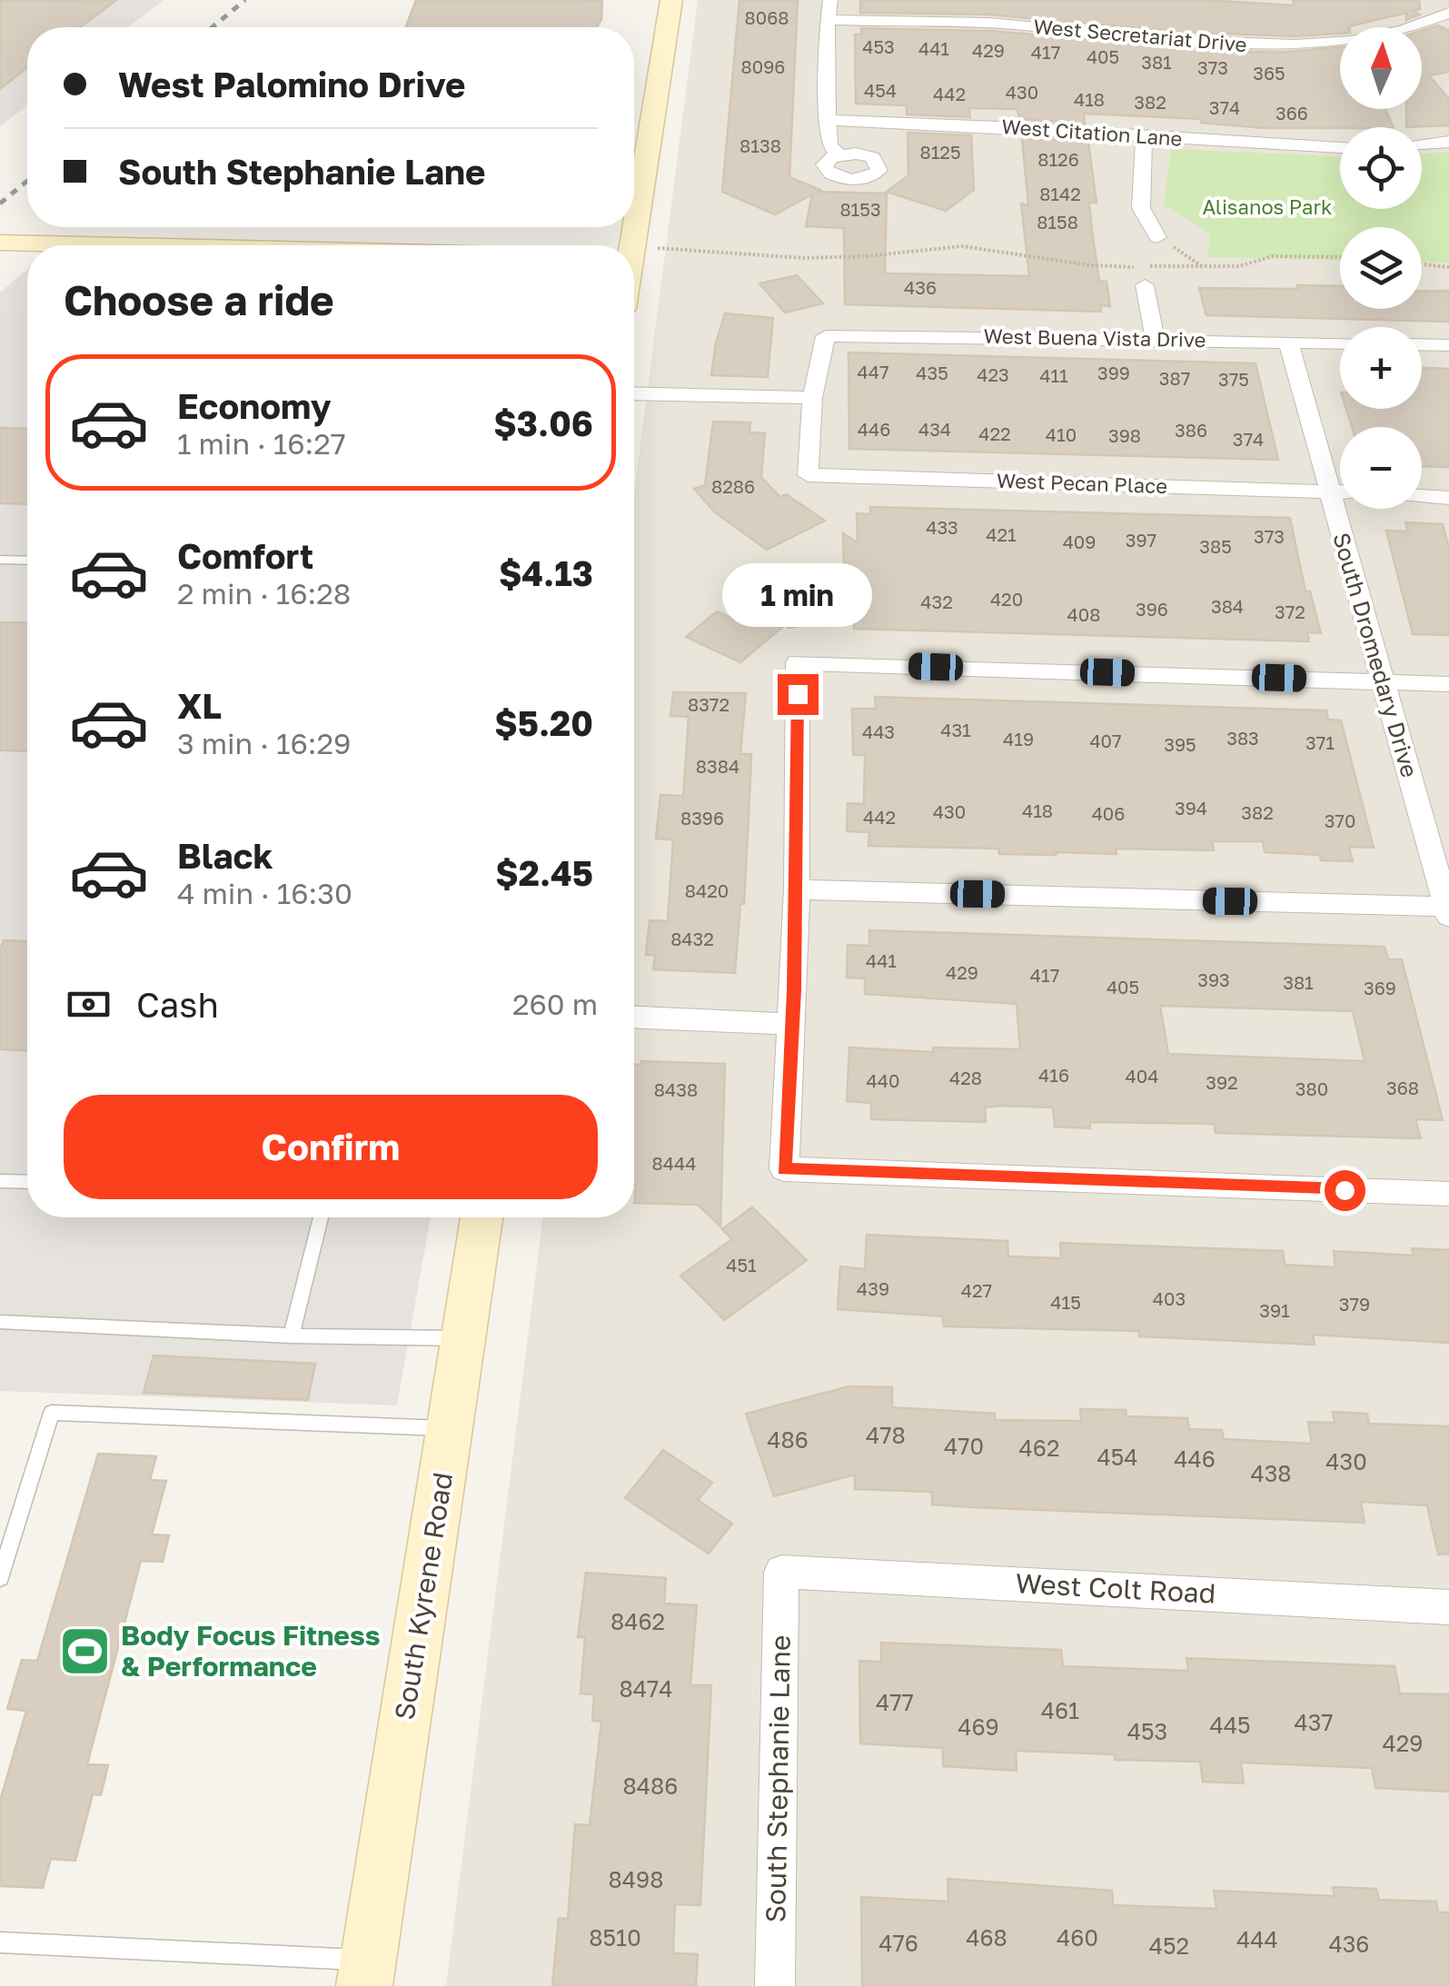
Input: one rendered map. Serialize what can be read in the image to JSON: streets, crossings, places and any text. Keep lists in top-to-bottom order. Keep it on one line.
{"streets":{"main road":["South Kyrene Road"],"street":["West Secretariat Drive","West Citation Lane","West Buena Vista Drive","West Pecan Place","South Dromedary Drive","West Colt Road","South Stephanie Lane"]},"crossings":[["West Buena Vista Drive","West Pecan Place"],["West Buena Vista Drive","South Dromedary Drive"],["West Pecan Place","South Dromedary Drive"],["West Colt Road","South Stephanie Lane"]],"parks":["Alisanos Park"],"places":{"sports":["Body Focus Fitness & Performance"]},"house_numbers":["8068","453","441","429","417","405","381","8096","373","365","454","430","442","418","382","374","366","8138","8125","8126","8142","8153","8158","436","447","435","399","423","411","387","375","446","434","386","422","410","398","374","8286","433","421","373","397","409","385","420","432","384","396","372","408","8372","431","443","383","419","407","371","395","8384","394","418","430","382","406","442","8396","370","8420","8432","441","429","417","393","381","405","369","416","404","428","440","392","368","380","8438","8444","451","439","427","403","415","379","391","478","486","470","462","454","446","430","438","8462","8474","477","461","437","445","469","453","429","8486","8498","8510","468","460","444","476","436","452"],"north":"top","page":{"map_buttons":["+","−"],"banner":["West Palomino Drive","South Stephanie Lane"],"heading":"Choose a ride","list":[{"name":"Economy","note":"1 min · 16:27","value":"$3.06"},{"name":"Comfort","note":"2 min · 16:28","value":"$4.13"},{"name":"XL","note":"3 min · 16:29","value":"$5.20"},{"name":"Black","note":"4 min · 16:30","value":"$2.45"}],"bubble":"1 min","pay":["Cash","260 m"],"buttons":"Confirm"}}
